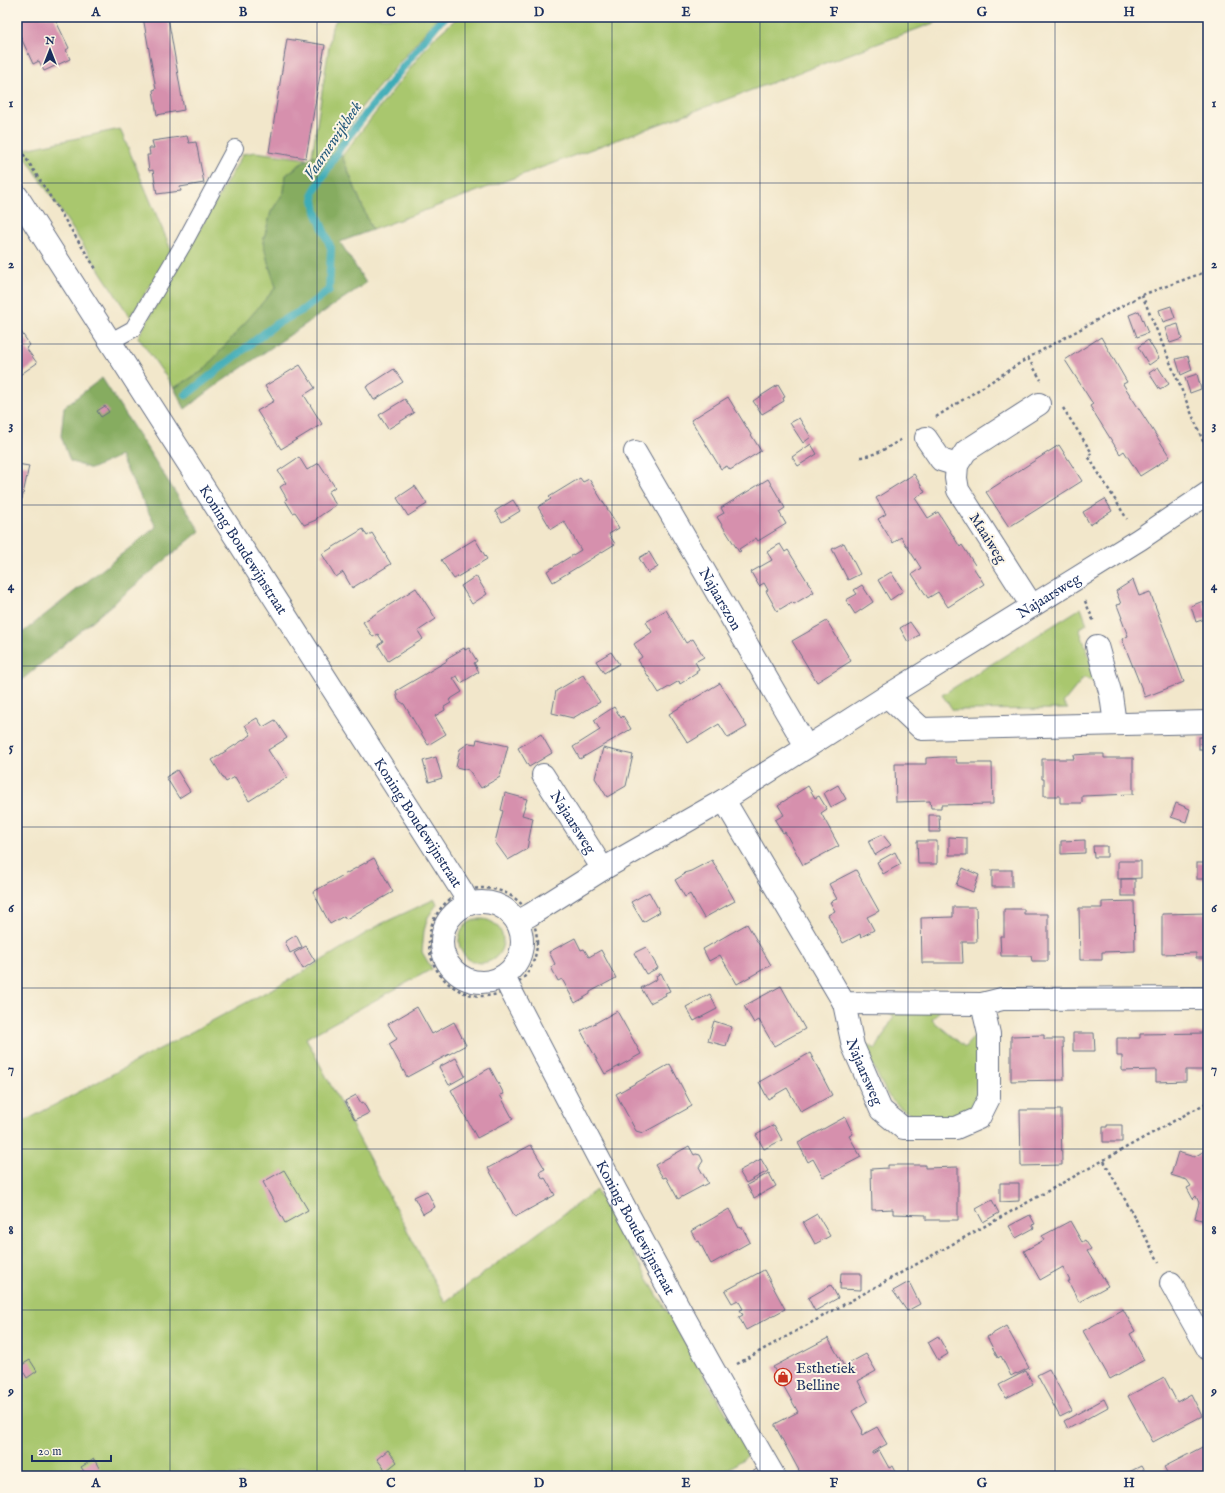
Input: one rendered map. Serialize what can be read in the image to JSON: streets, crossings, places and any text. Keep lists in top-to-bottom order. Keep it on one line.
{"streets":{"street":["Maaiweg","Koning Boudewijnstraat","Najaarsweg","Najaarszon"]},"crossings":[["Maaiweg","Najaarsweg"],["Koning Boudewijnstraat","Najaarsweg"],["Najaarsweg","Najaarszon"]],"water":["Vaarnewijkbeek"],"places":{"shop":["Esthetiek Belline"]},"scale_bar":"20 m","north":"top","grid":{"columns":["A","B","C","D","E","F","G","H"],"rows":["1","2","3","4","5","6","7","8","9"]}}
